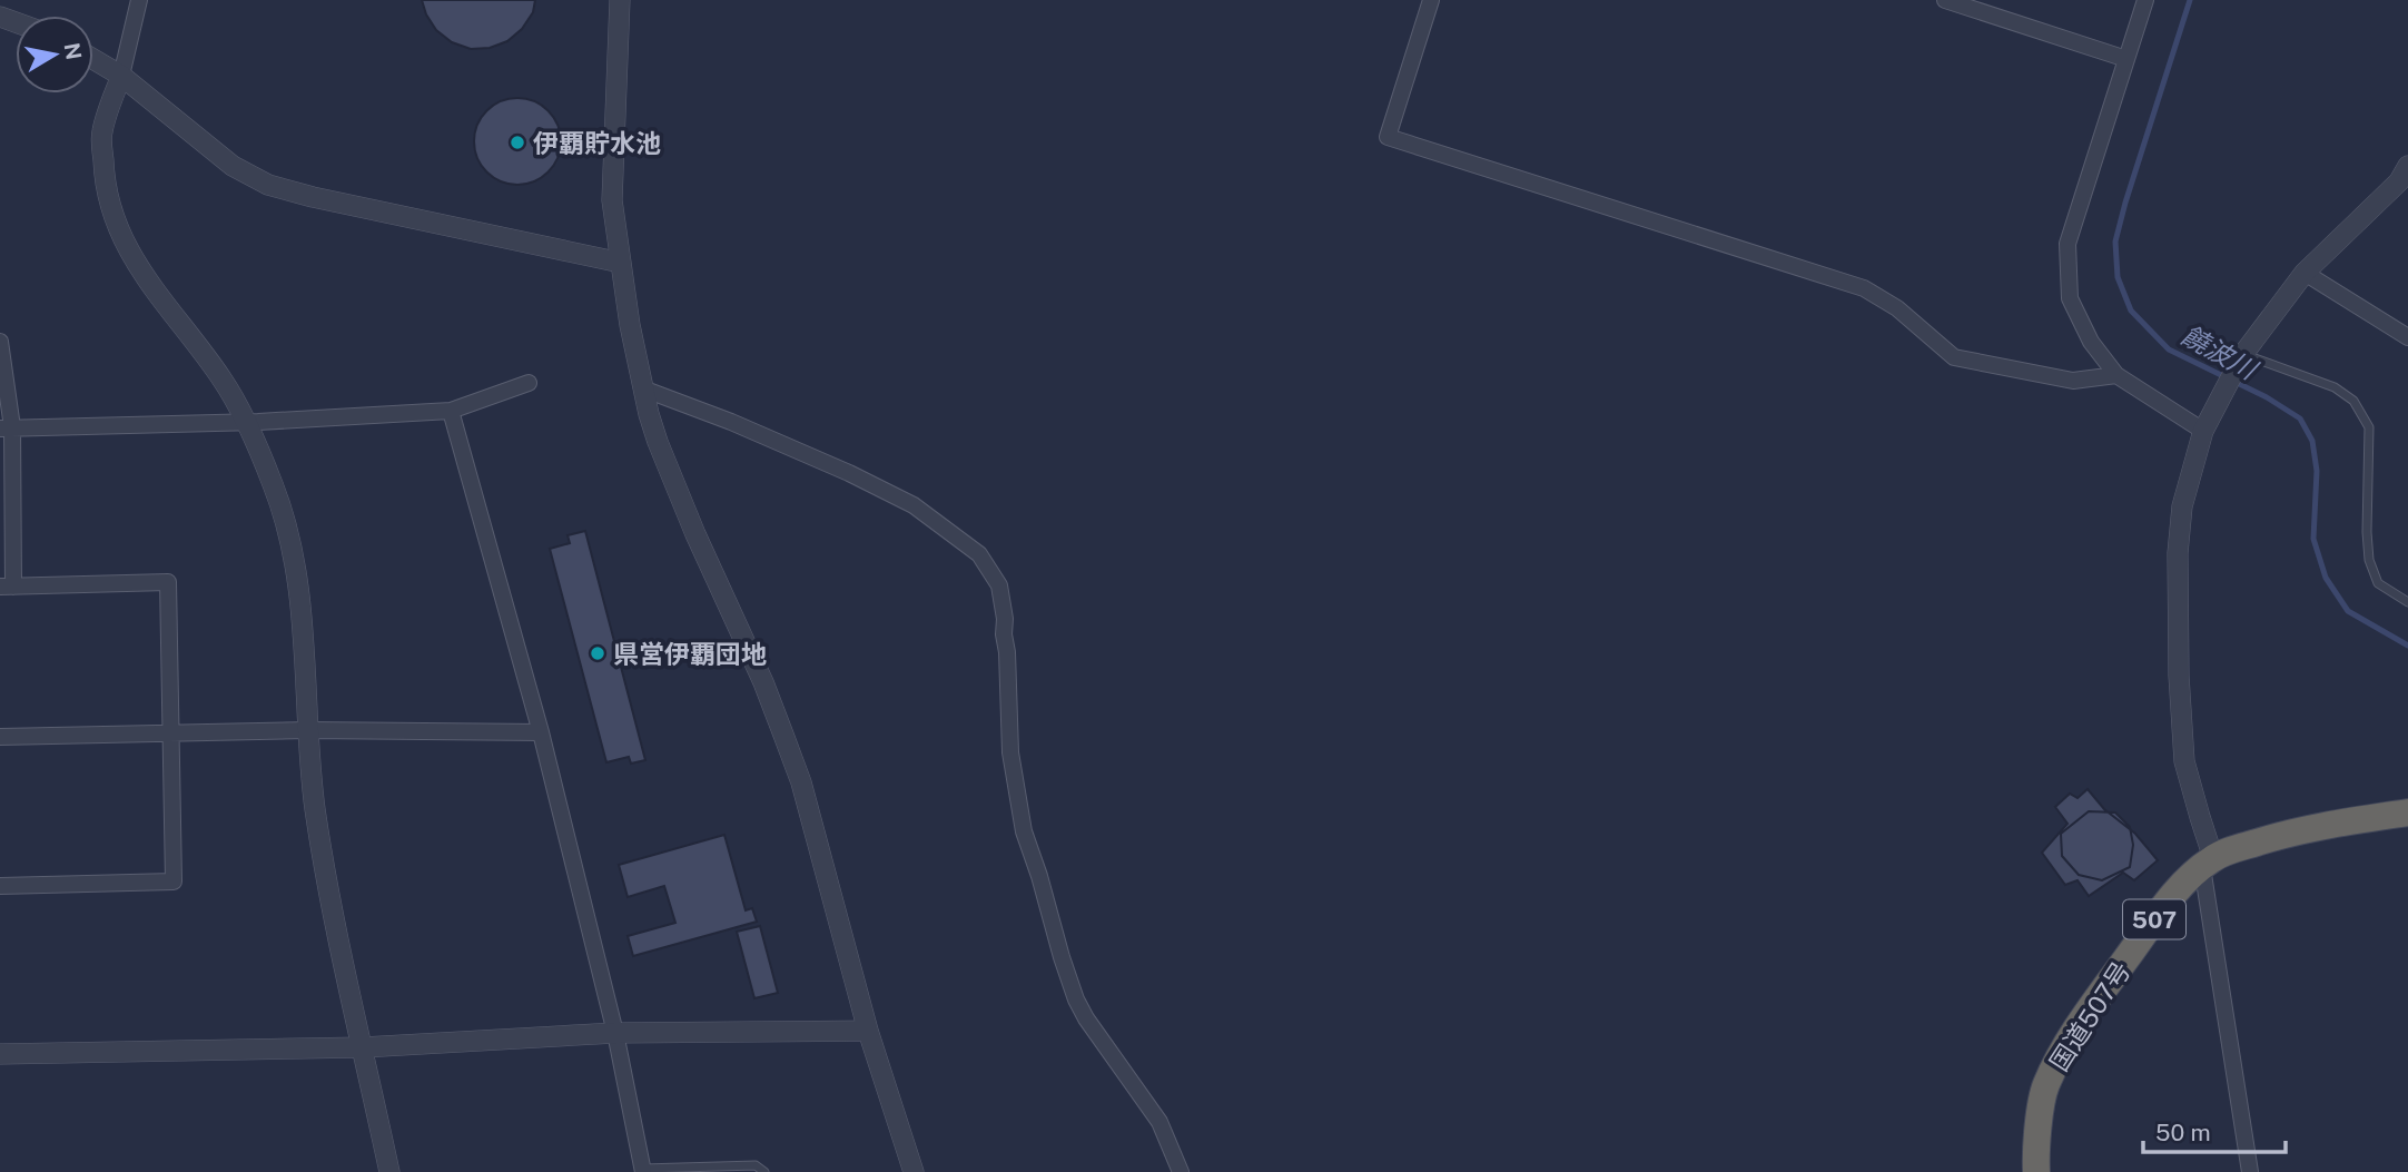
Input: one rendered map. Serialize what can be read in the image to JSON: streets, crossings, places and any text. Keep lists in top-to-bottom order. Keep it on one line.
{"streets":{"highway":["507","国道507号"]},"water":["饒波川"],"places":["伊覇貯水池","県営伊覇団地"],"scale_bar":"50 m","north":"right"}
